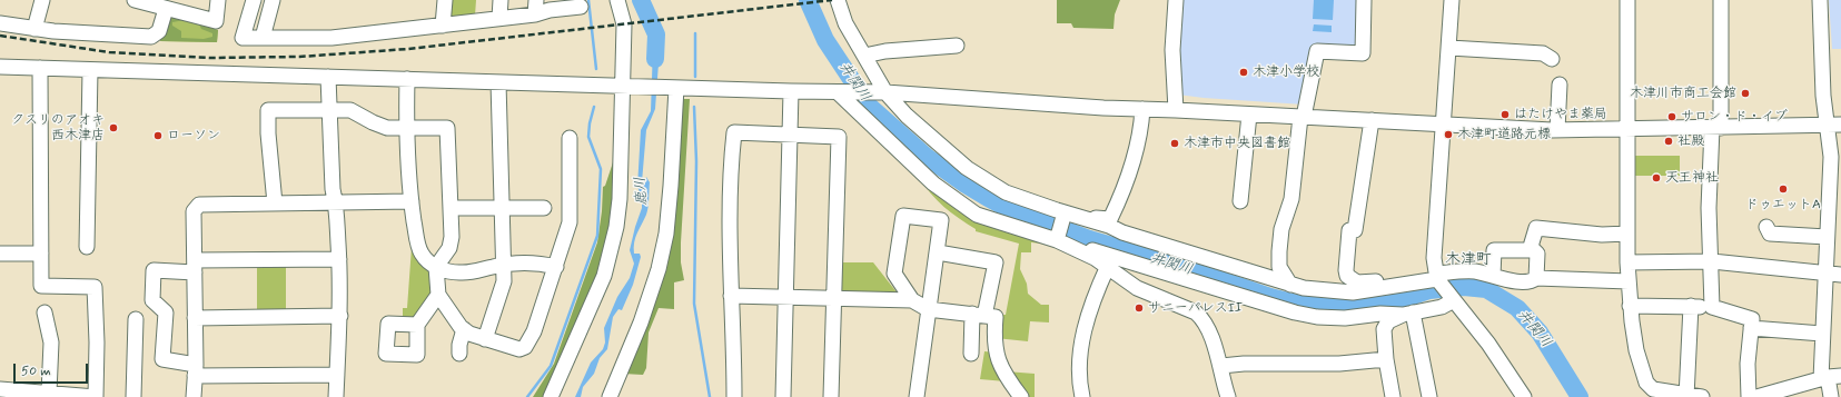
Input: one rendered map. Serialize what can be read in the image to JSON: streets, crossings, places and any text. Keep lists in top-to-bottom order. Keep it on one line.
{"districts":["木津町"],"water":["井関川","鹿川"],"places":["木津小学校","木津川市商工会館","はたけやま薬局","サロン・ド・イブ","クスリのアオキ 西木津店","木津町道路元標","ローソン","社殿","木津市中央図書館","天王神社","ドゥエットA","サニーパレスII"],"scale_bar":"50 m"}
